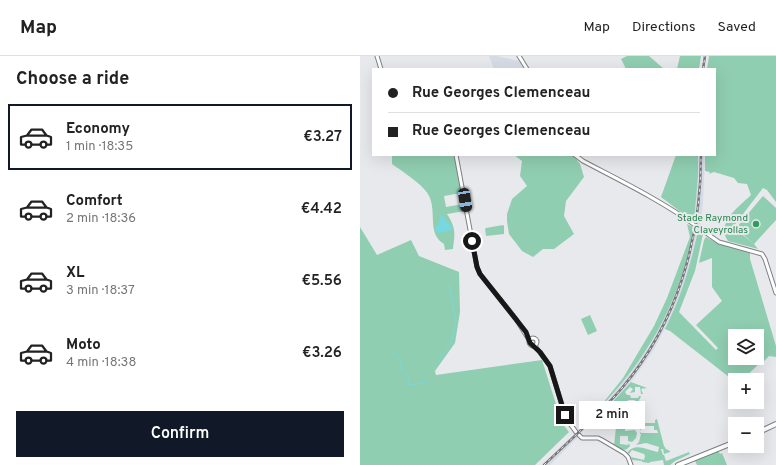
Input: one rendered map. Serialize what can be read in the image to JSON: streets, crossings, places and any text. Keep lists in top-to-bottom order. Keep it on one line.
{"places":["Stade Raymond Claveyrollas"],"page":{"header":"Map","nav":["Map","Directions","Saved"],"heading":"Choose a ride","banner":["Rue Georges Clemenceau","Rue Georges Clemenceau"],"list":[{"name":"Economy","note":"1 min · 18:35","value":"€3.27"},{"name":"Comfort","note":"2 min · 18:36","value":"€4.42"},{"name":"XL","note":"3 min · 18:37","value":"€5.56"},{"name":"Moto","note":"4 min · 18:38","value":"€3.26"}],"map_buttons":["+","−"],"bubble":"2 min","buttons":"Confirm"}}
